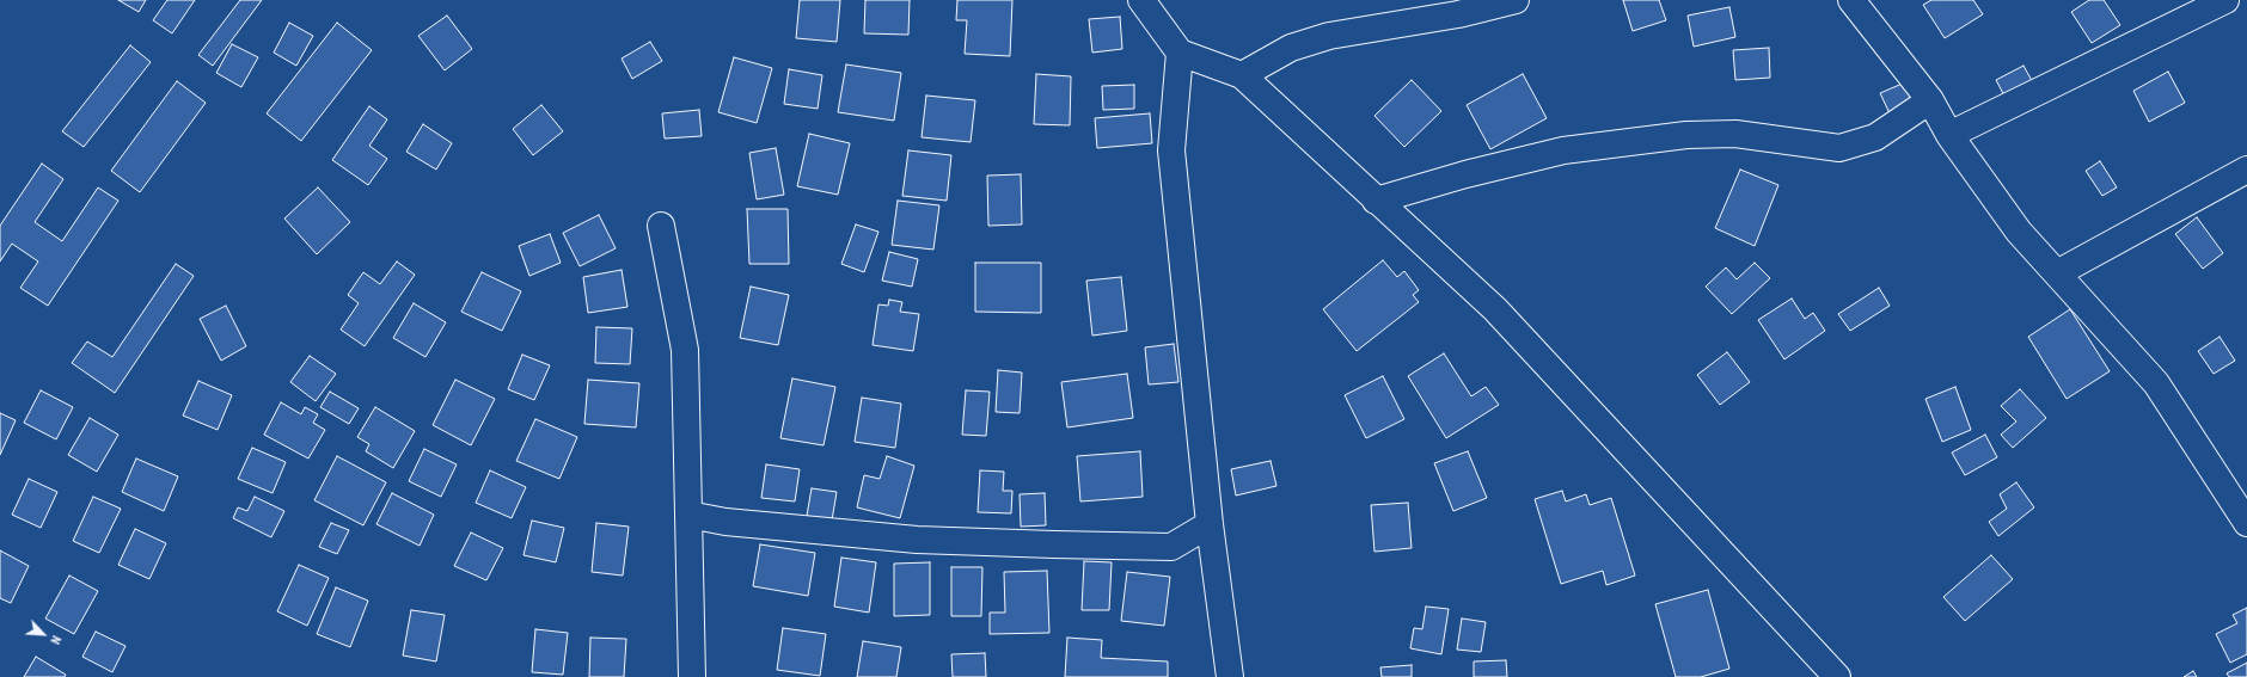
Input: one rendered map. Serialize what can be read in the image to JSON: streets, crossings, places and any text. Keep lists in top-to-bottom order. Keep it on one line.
{"north":"bottom right"}
